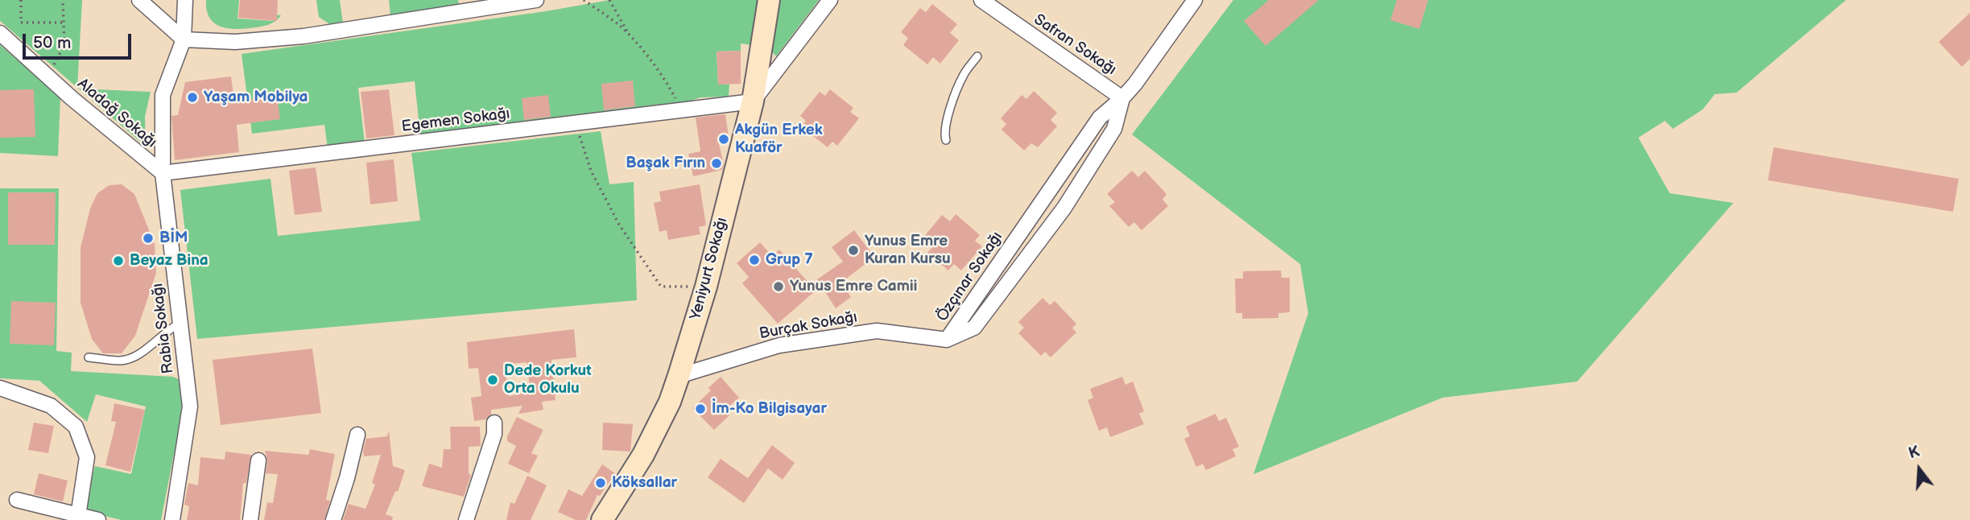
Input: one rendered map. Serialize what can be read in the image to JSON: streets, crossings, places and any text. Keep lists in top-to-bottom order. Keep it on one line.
{"streets":{"street":["Safran Sokağı","Aladağ Sokağı","Egemen Sokağı","Yeniyurt Sokağı","Özçınar Sokağı","Burçak Sokağı","Rabia Sokağı"]},"crossings":[["Safran Sokağı","Özçınar Sokağı"],["Aladağ Sokağı","Egemen Sokağı"],["Aladağ Sokağı","Rabia Sokağı"],["Egemen Sokağı","Yeniyurt Sokağı"],["Egemen Sokağı","Rabia Sokağı"],["Yeniyurt Sokağı","Burçak Sokağı"],["Özçınar Sokağı","Burçak Sokağı"]],"places":["Yaşam Mobilya","Akgün Erkek Kuaför","Başak Fırın","BİM","Yunus Emre Kuran Kursu","Grup 7","Beyaz Bina","Yunus Emre Camii","Dede Korkut Orta Okulu","İm-Ko Bilgisayar","Köksallar"],"scale_bar":"50 m","north":"top"}
